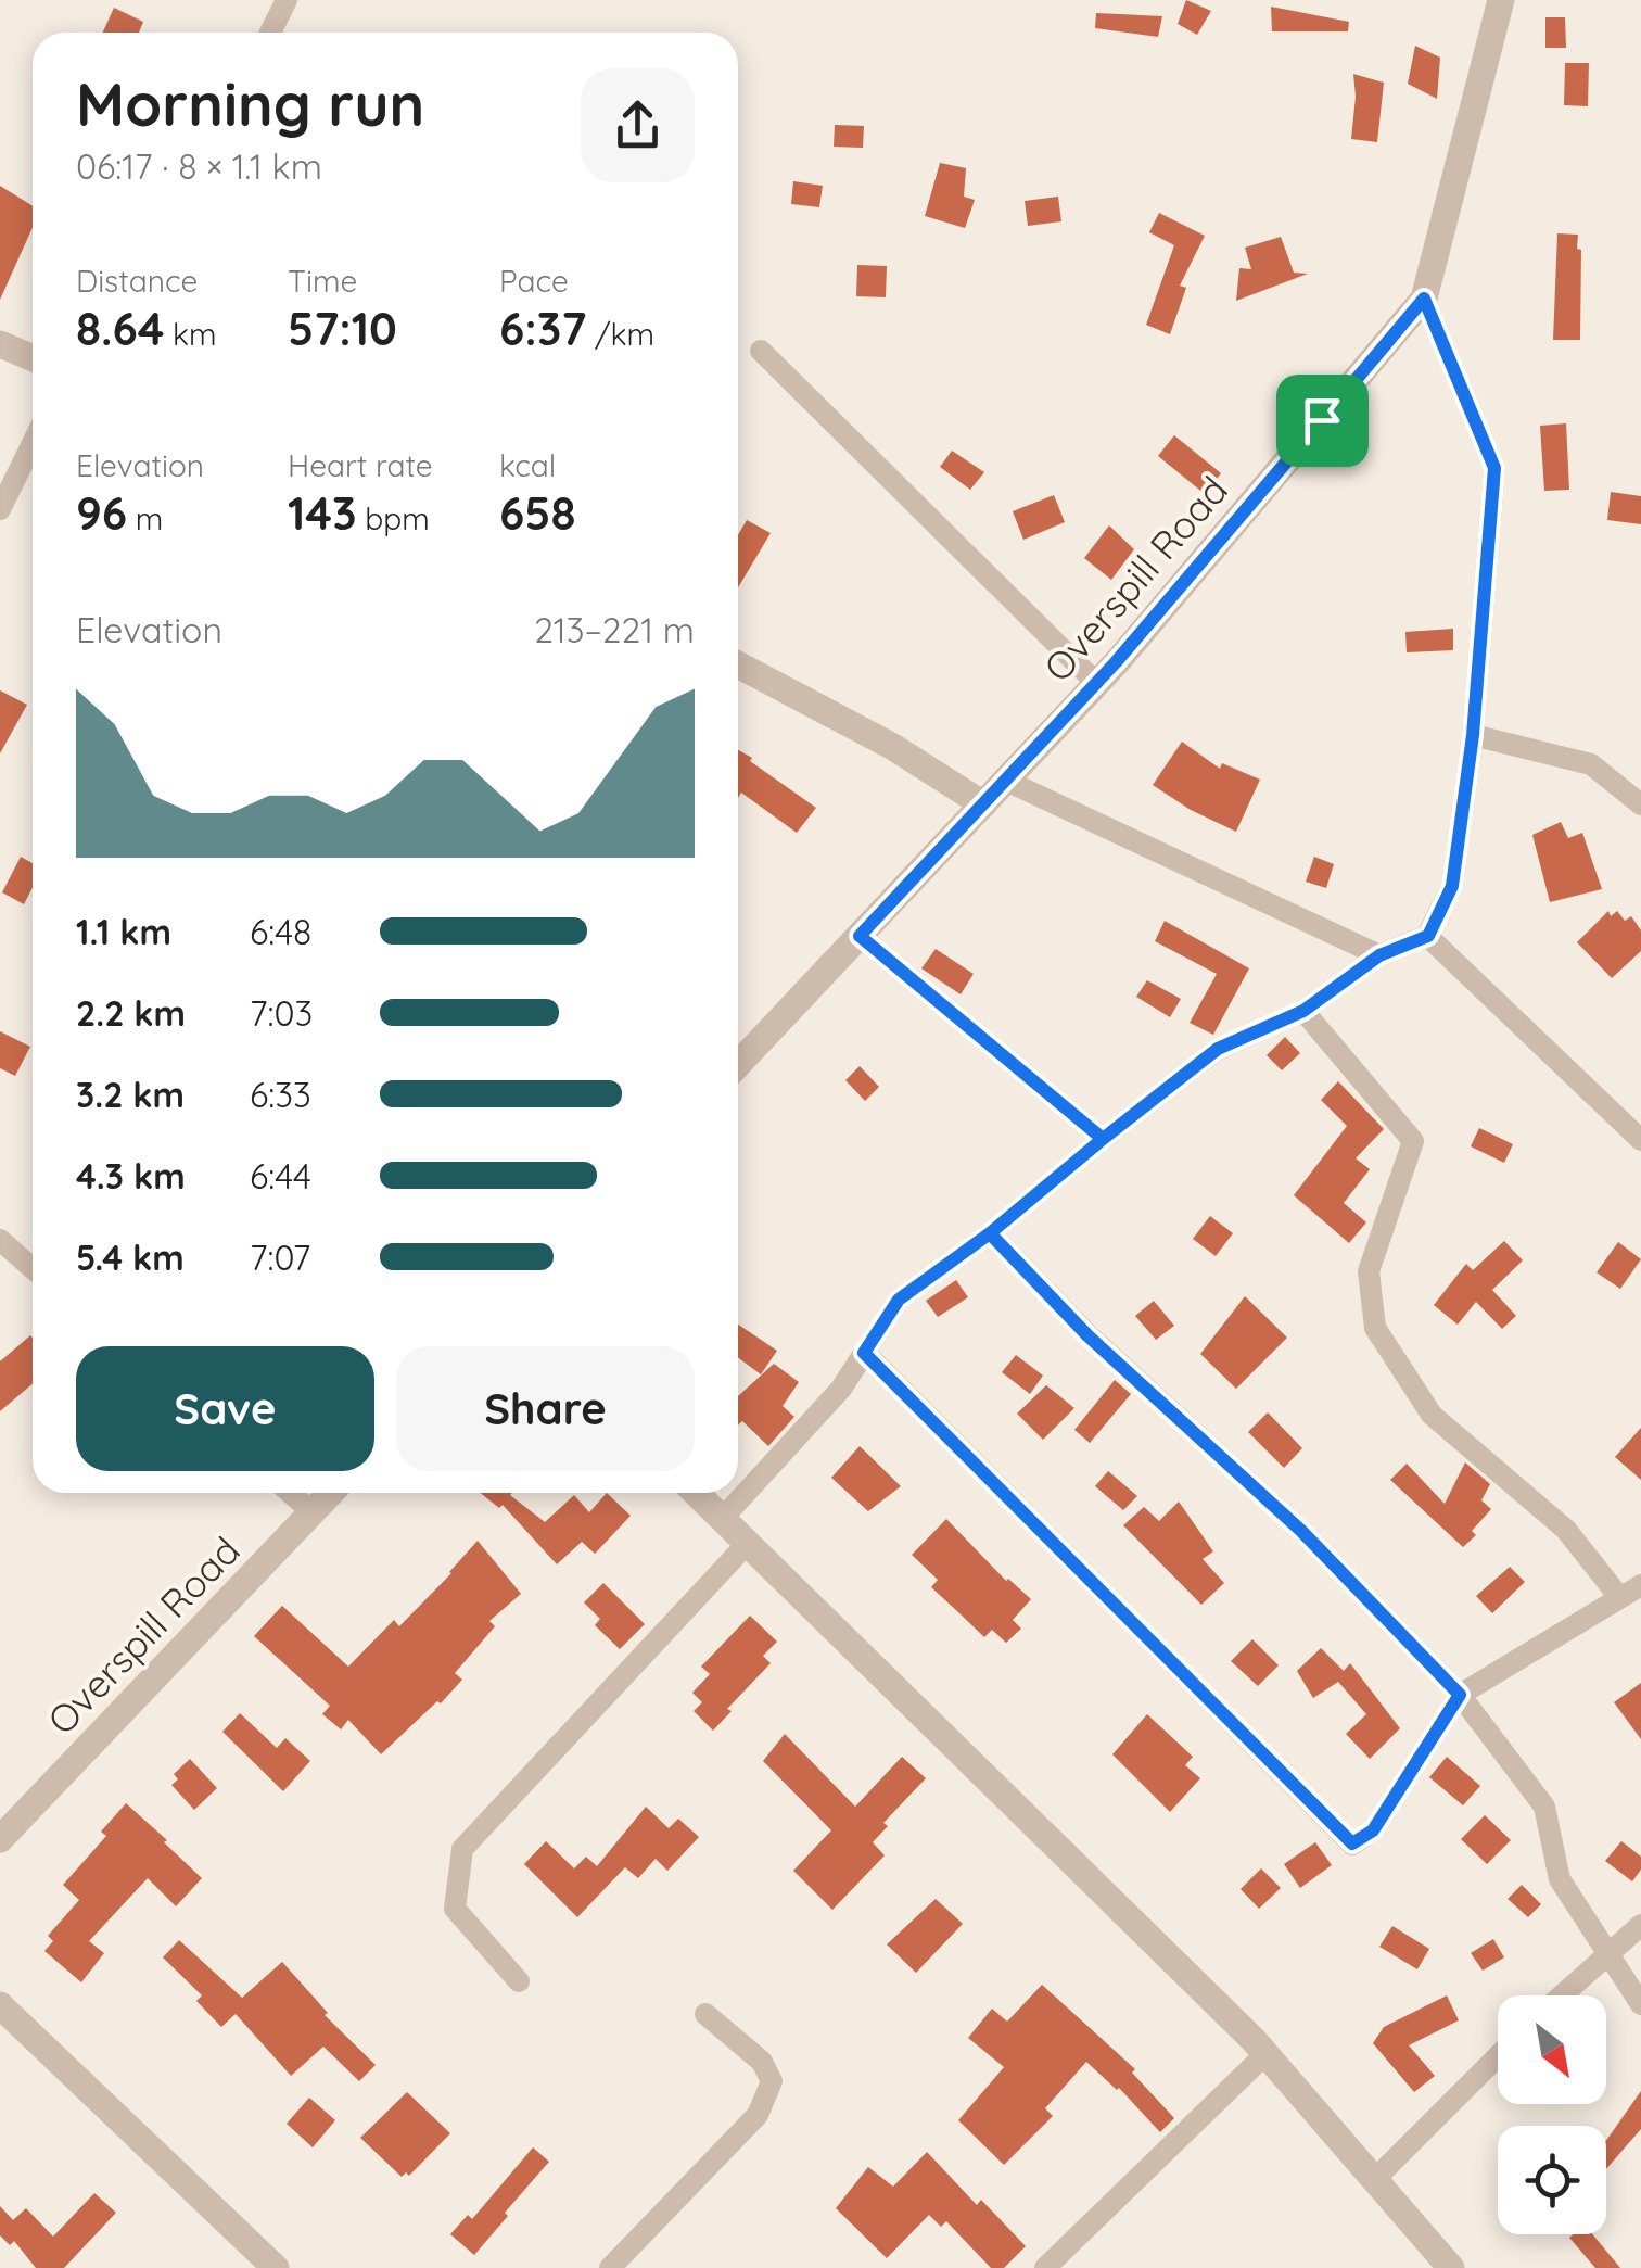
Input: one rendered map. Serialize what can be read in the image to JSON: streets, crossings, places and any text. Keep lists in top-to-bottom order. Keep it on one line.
{"streets":{"street":["Overspill Road"]},"north":"bottom right","page":{"heading":["Morning run","06:17 · 8 × 1.1 km"],"stats":[["Distance","8.64 km"],["Time","57:10"],["Pace","6:37 /km"],["Elevation","96 m"],["Heart rate","143 bpm"],["kcal","658"]],"chart":["Elevation","213–221 m"],"list":[{"name":"1.1 km","note":"6:48"},{"name":"2.2 km","note":"7:03"},{"name":"3.2 km","note":"6:33"},{"name":"4.3 km","note":"6:44"},{"name":"5.4 km","note":"7:07"}],"buttons":["Save","Share"]}}
